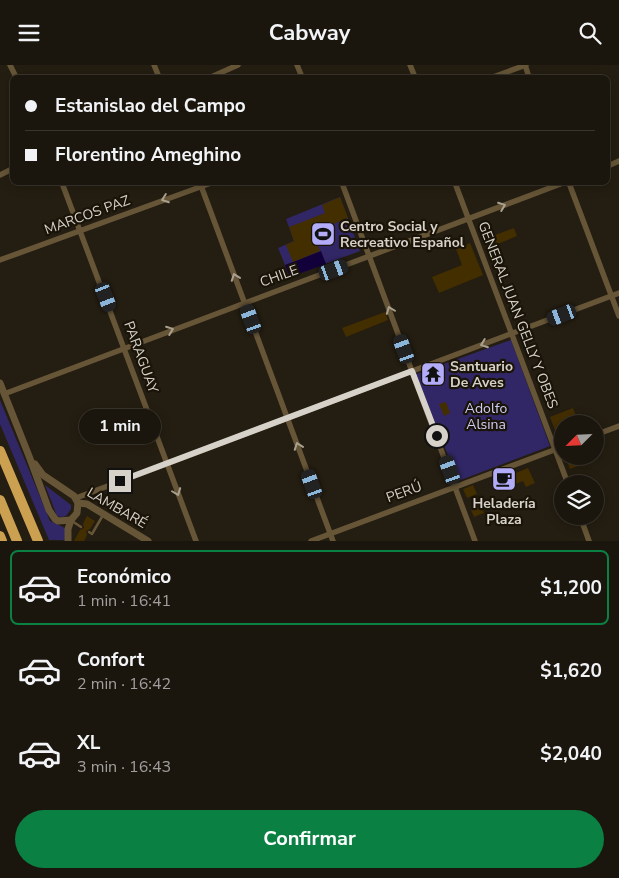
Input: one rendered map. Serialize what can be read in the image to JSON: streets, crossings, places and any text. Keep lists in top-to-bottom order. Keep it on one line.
{"streets":{"street":["MARCOS PAZ","CHILE","GENERAL JUAN GELLY Y OBES","PARAGUAY","PERÚ","LAMBARÉ"]},"crossings":[["MARCOS PAZ","PARAGUAY"],["CHILE","GENERAL JUAN GELLY Y OBES"],["CHILE","PARAGUAY"]],"one_way":["MARCOS PAZ","CHILE"],"parks":["Adolfo Alsina"],"places":{"sports":["Centro Social y Recreativo Español"],"temple":["Santuario De Aves"],"cafe":["Heladería Plaza"]},"north":"bottom left","page":{"header":"Cabway","banner":["Estanislao del Campo","Florentino Ameghino"],"bubble":"1 min","list":[{"name":"Económico","note":"1 min · 16:41","value":"$1,200"},{"name":"Confort","note":"2 min · 16:42","value":"$1,620"},{"name":"XL","note":"3 min · 16:43","value":"$2,040"}],"buttons":"Confirmar"}}
